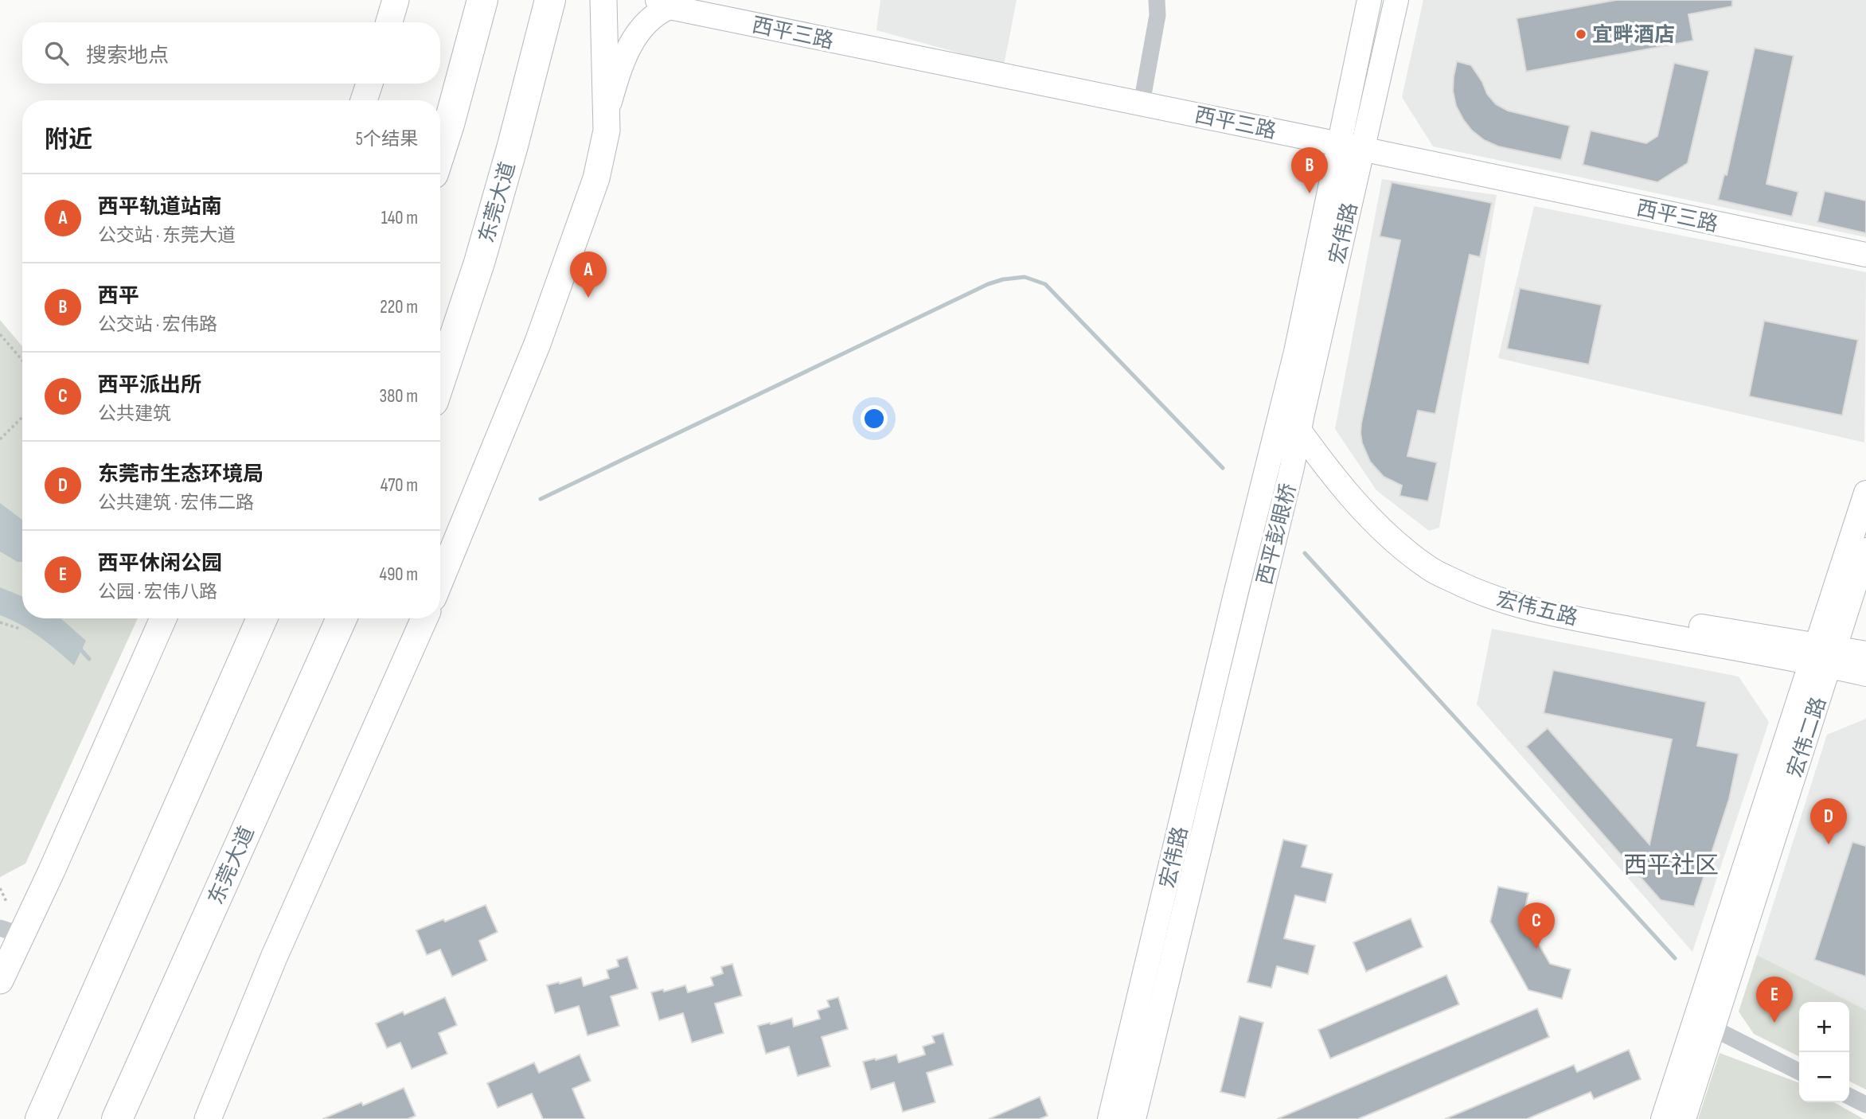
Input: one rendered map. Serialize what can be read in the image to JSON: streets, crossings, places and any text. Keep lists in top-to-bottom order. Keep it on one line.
{"streets":{"highway":["东莞大道"],"street":["西平三路","宏伟路","西平彭眼桥","宏伟五路"]},"crossings":[["西平三路","宏伟路"],["宏伟路","西平彭眼桥"],["宏伟路","宏伟五路"]],"districts":["西平社区"],"places":["宜畔酒店"],"page":{"search":"搜索地点","heading":["附近","5个结果"],"pins":["B","A","D","C","E"],"list":[{"mark":"A","name":"西平轨道站南","note":"公交站 · 东莞大道","value":"140 m"},{"mark":"B","name":"西平","note":"公交站 · 宏伟路","value":"220 m"},{"mark":"C","name":"西平派出所","note":"公共建筑","value":"380 m"},{"mark":"D","name":"东莞市生态环境局","note":"公共建筑 · 宏伟二路","value":"470 m"},{"mark":"E","name":"西平休闲公园","note":"公园 · 宏伟八路","value":"490 m"}],"map_buttons":["+","−"]}}
